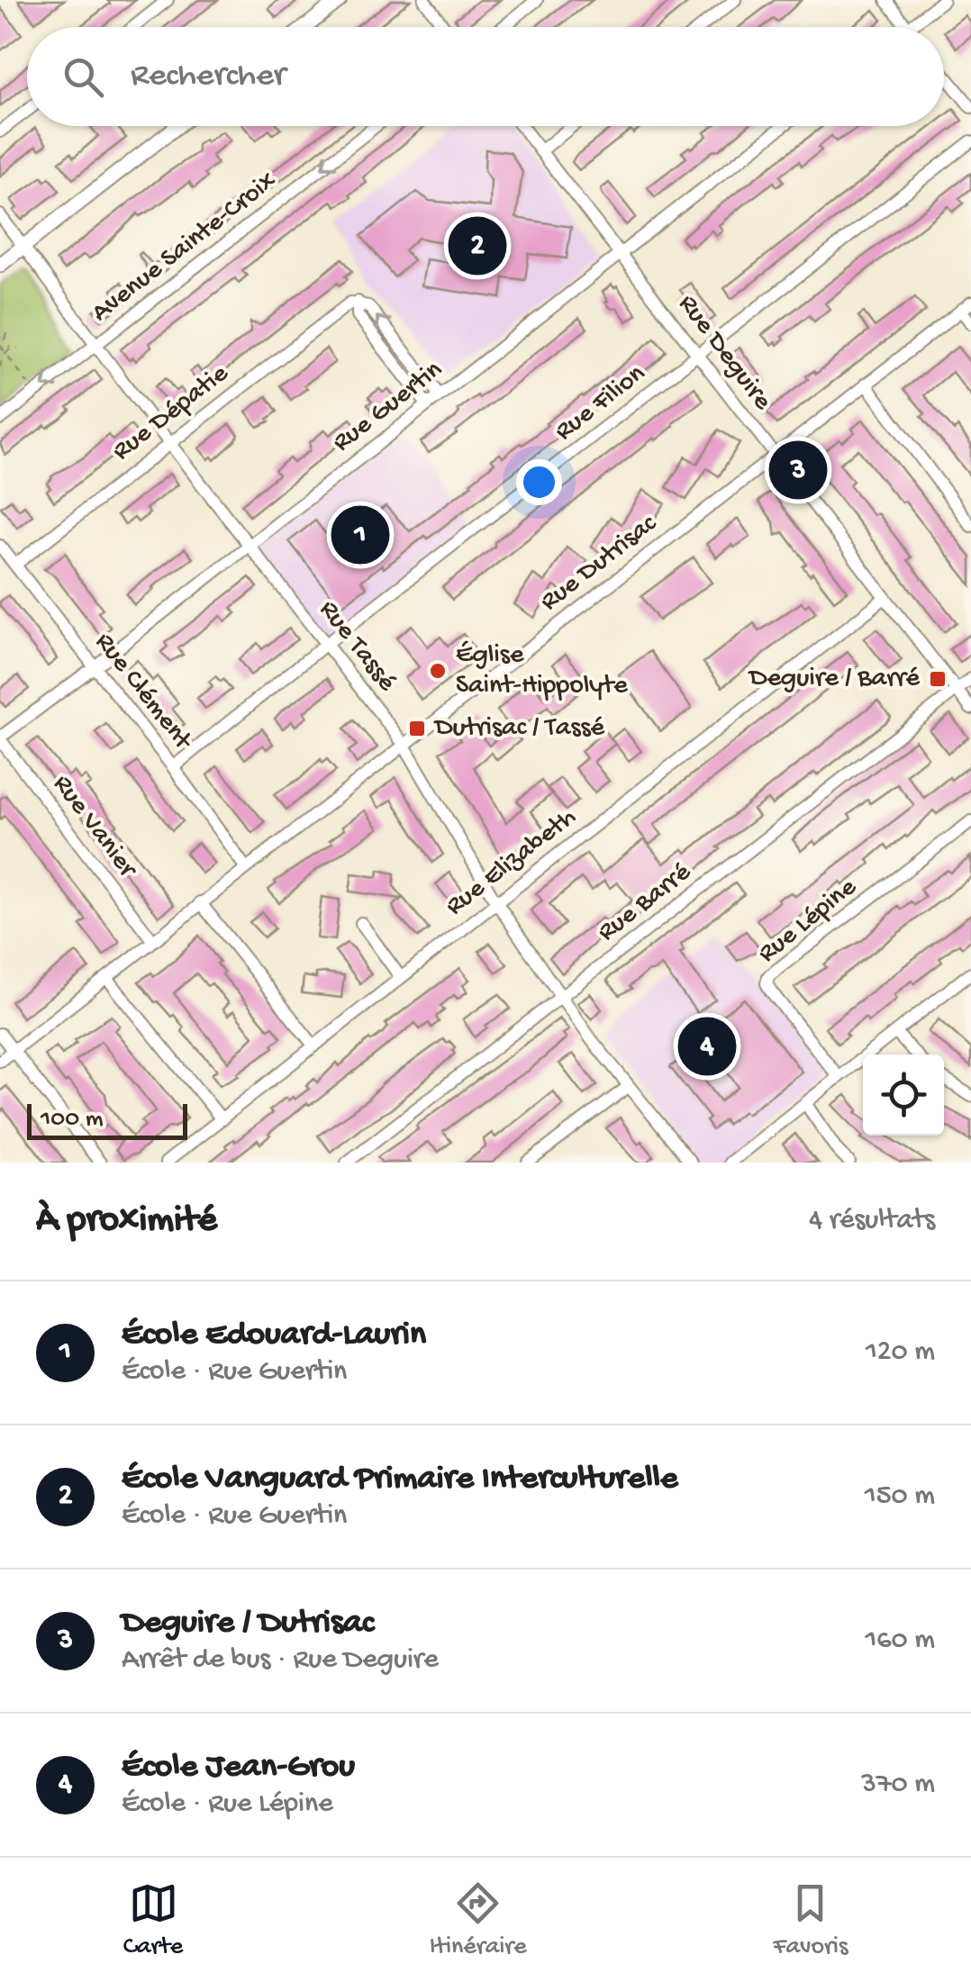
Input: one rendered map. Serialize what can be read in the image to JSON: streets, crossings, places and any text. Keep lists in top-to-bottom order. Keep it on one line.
{"streets":{"street":["Avenue Sainte-Croix","Rue Deguire","Rue Filion","Rue Guertin","Rue Dépatie","Rue Dutrisac","Rue Tassé","Rue Clément","Rue Vanier","Rue Elizabeth","Rue Barré","Rue Lépine"]},"crossings":[["Avenue Sainte-Croix","Rue Tassé"],["Rue Deguire","Rue Filion"],["Rue Deguire","Rue Guertin"],["Rue Deguire","Rue Dutrisac"],["Rue Deguire","Rue Elizabeth"],["Rue Deguire","Rue Barré"],["Rue Filion","Rue Tassé"],["Rue Filion","Rue Clément"],["Rue Guertin","Rue Dépatie"],["Rue Guertin","Rue Tassé"],["Rue Guertin","Rue Clément"],["Rue Guertin","Rue Vanier"],["Rue Dépatie","Rue Tassé"],["Rue Dépatie","Rue Clément"],["Rue Dutrisac","Rue Tassé"],["Rue Dutrisac","Rue Clément"],["Rue Dutrisac","Rue Vanier"],["Rue Tassé","Rue Elizabeth"],["Rue Tassé","Rue Barré"]],"one_way":["Avenue Sainte-Croix"],"places":{"other":["Église Saint-Hippolyte"],"transit":["Deguire / Barré","Dutrisac / Tassé"]},"scale_bar":"100 m","page":{"search":"Rechercher","pins":["2","3","1","4"],"scale":"100 m","heading":["À proximité","4 résultats"],"list":[{"mark":"1","name":"École Edouard-Laurin","note":"École · Rue Guertin","value":"120 m"},{"mark":"2","name":"École Vanguard Primaire Interculturelle","note":"École · Rue Guertin","value":"150 m"},{"mark":"3","name":"Deguire / Dutrisac","note":"Arrêt de bus · Rue Deguire","value":"160 m"},{"mark":"4","name":"École Jean-Grou","note":"École · Rue Lépine","value":"370 m"}],"nav":["Carte","Itinéraire","Favoris"]}}
